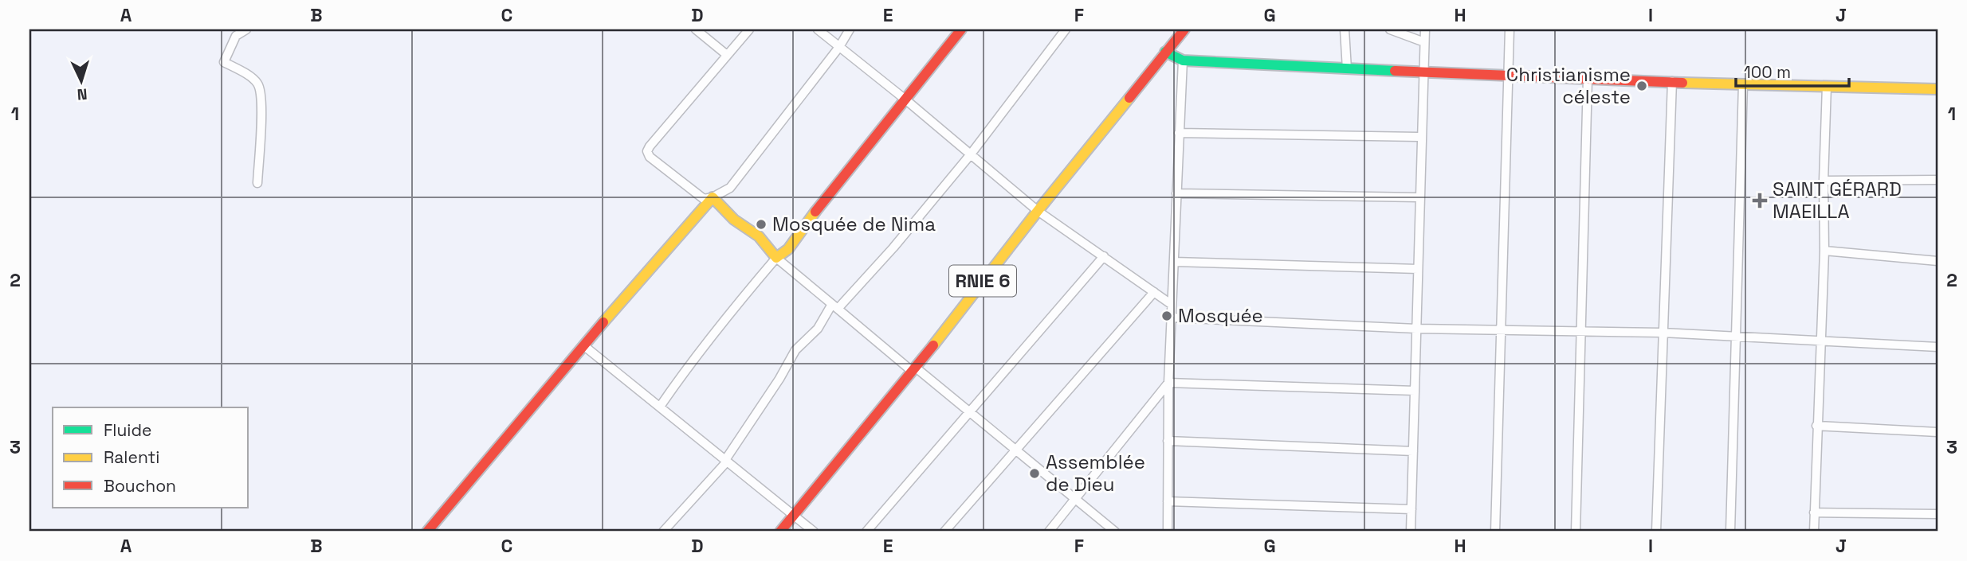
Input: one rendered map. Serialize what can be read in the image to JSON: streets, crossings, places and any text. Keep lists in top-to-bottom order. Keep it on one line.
{"streets":{"street":["RNIE 6"]},"places":{"other":["Christianisme céleste","Mosquée de Nima","Mosquée","Assemblée de Dieu"],"health":["SAINT GÉRARD MAEILLA"]},"legend":["Fluide","Ralenti","Bouchon"],"scale_bar":"100 m","north":"bottom","grid":{"columns":["A","B","C","D","E","F","G","H","I","J"],"rows":["1","2","3"]}}
